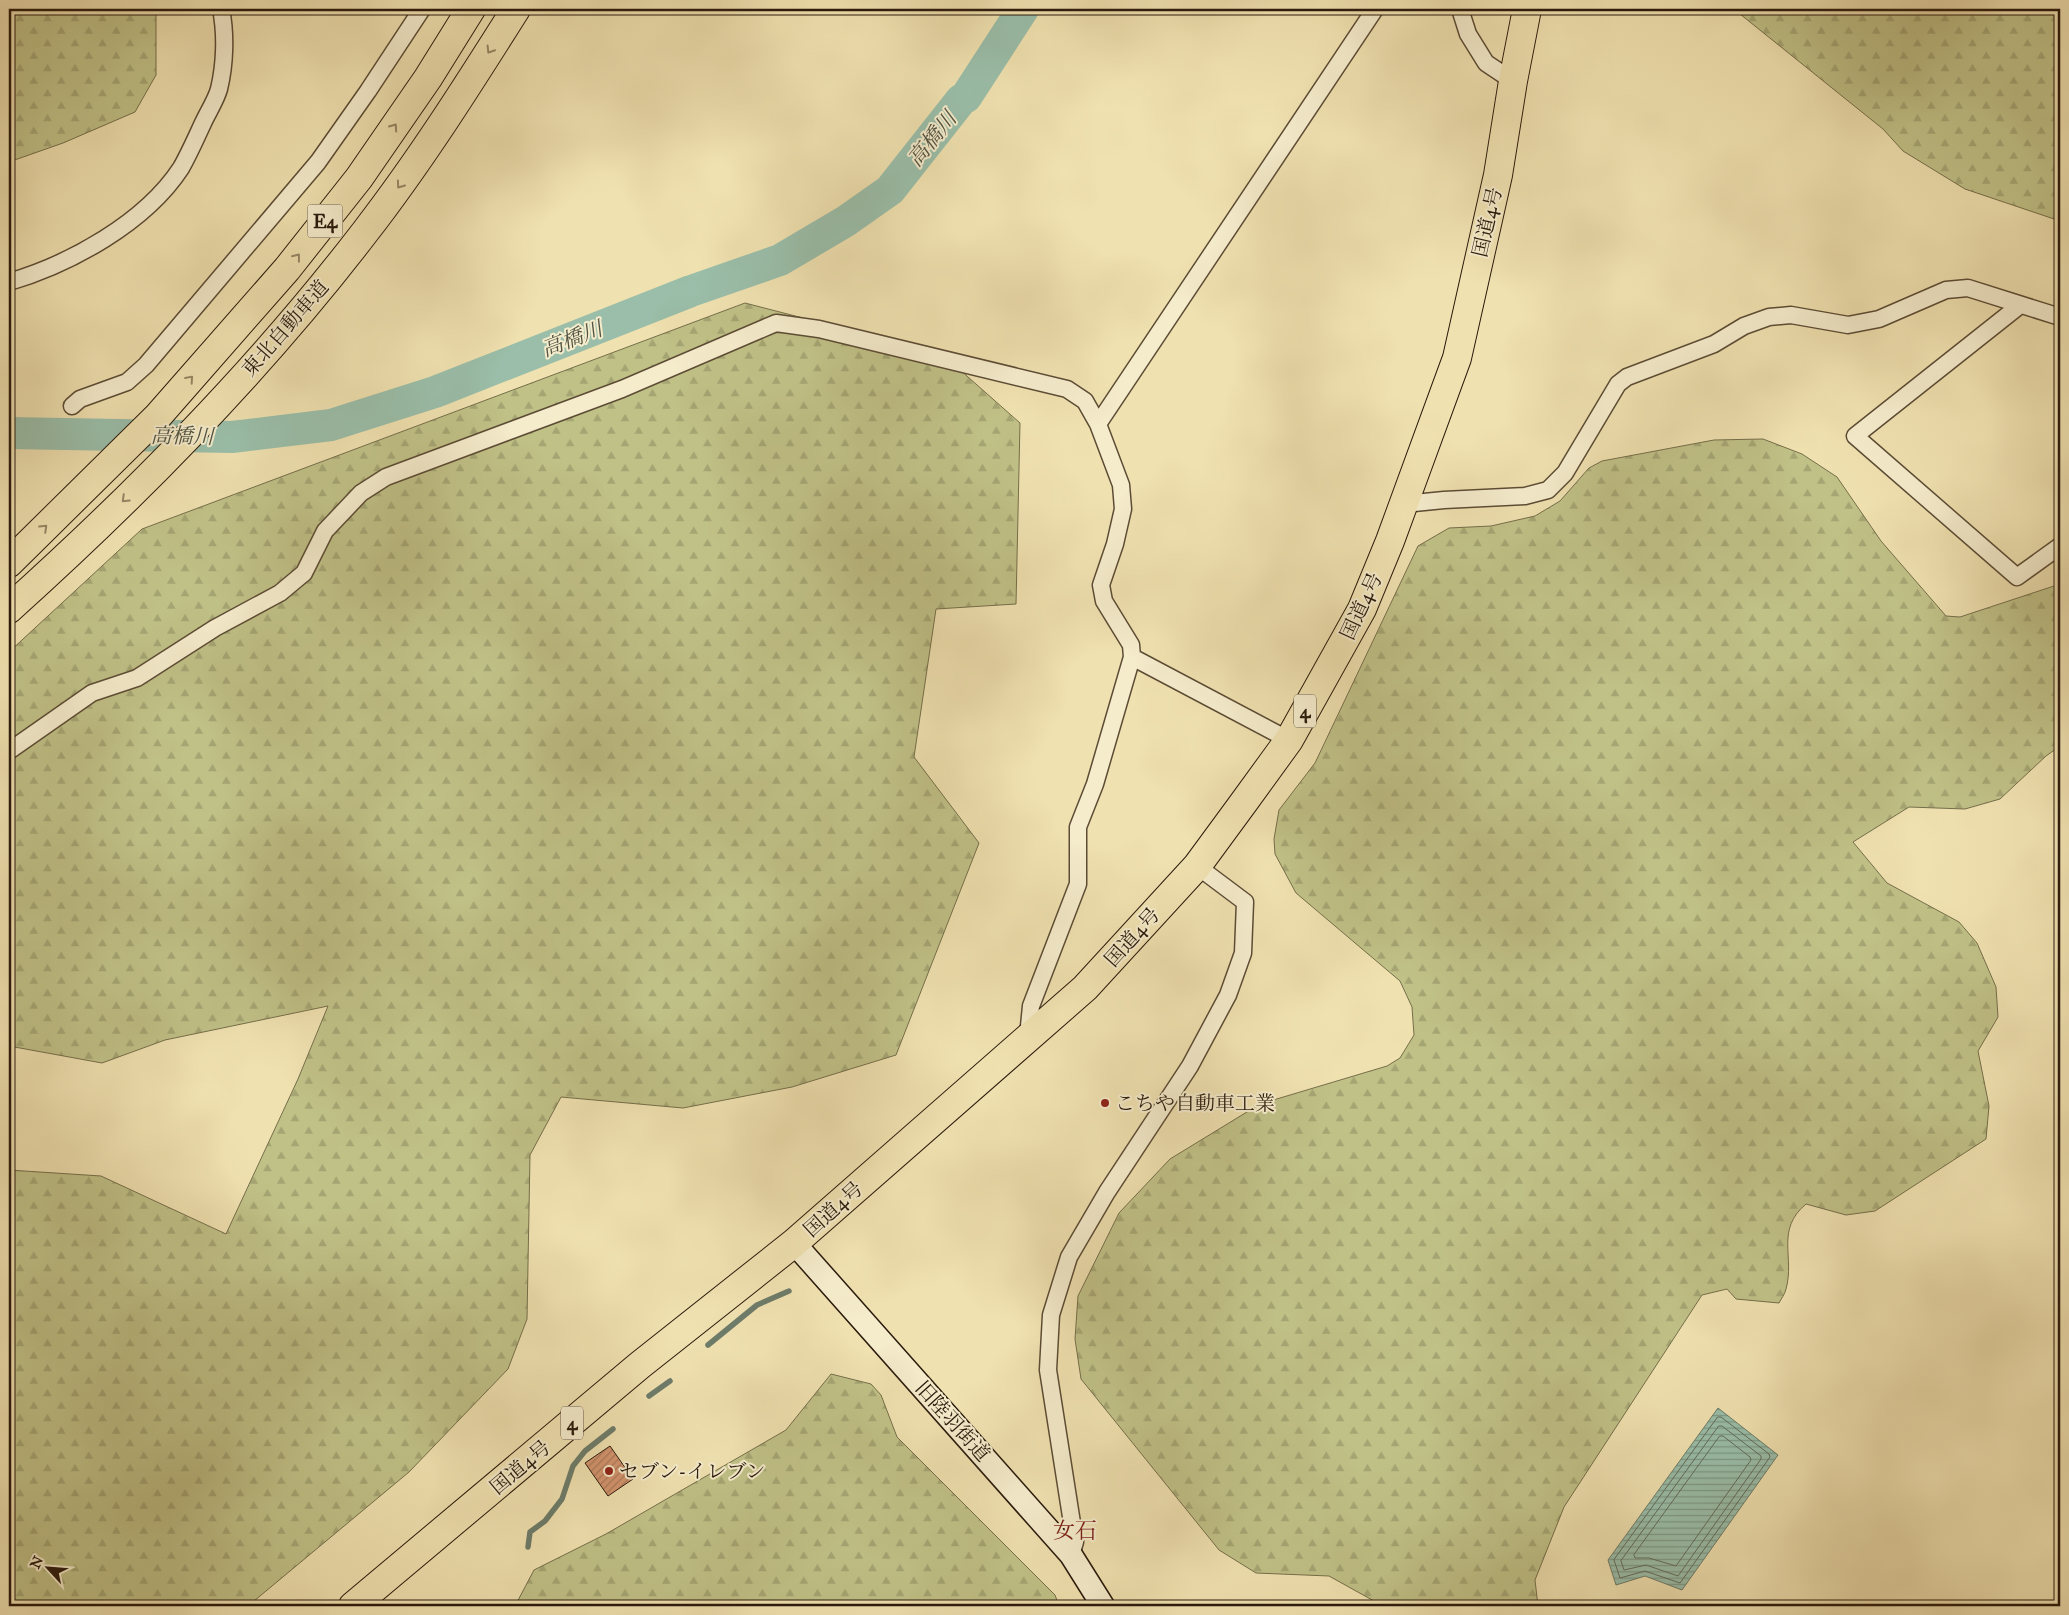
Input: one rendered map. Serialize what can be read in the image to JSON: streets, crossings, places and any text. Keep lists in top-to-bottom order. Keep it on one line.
{"streets":{"highway":["E4","国道4号","東北自動車道","4"],"street":["旧陸羽街道"]},"crossings":[["国道4号","旧陸羽街道"]],"districts":["女石"],"water":["高橋川"],"places":["こちや自動車工業","セブン-イレブン"],"north":"top left"}
